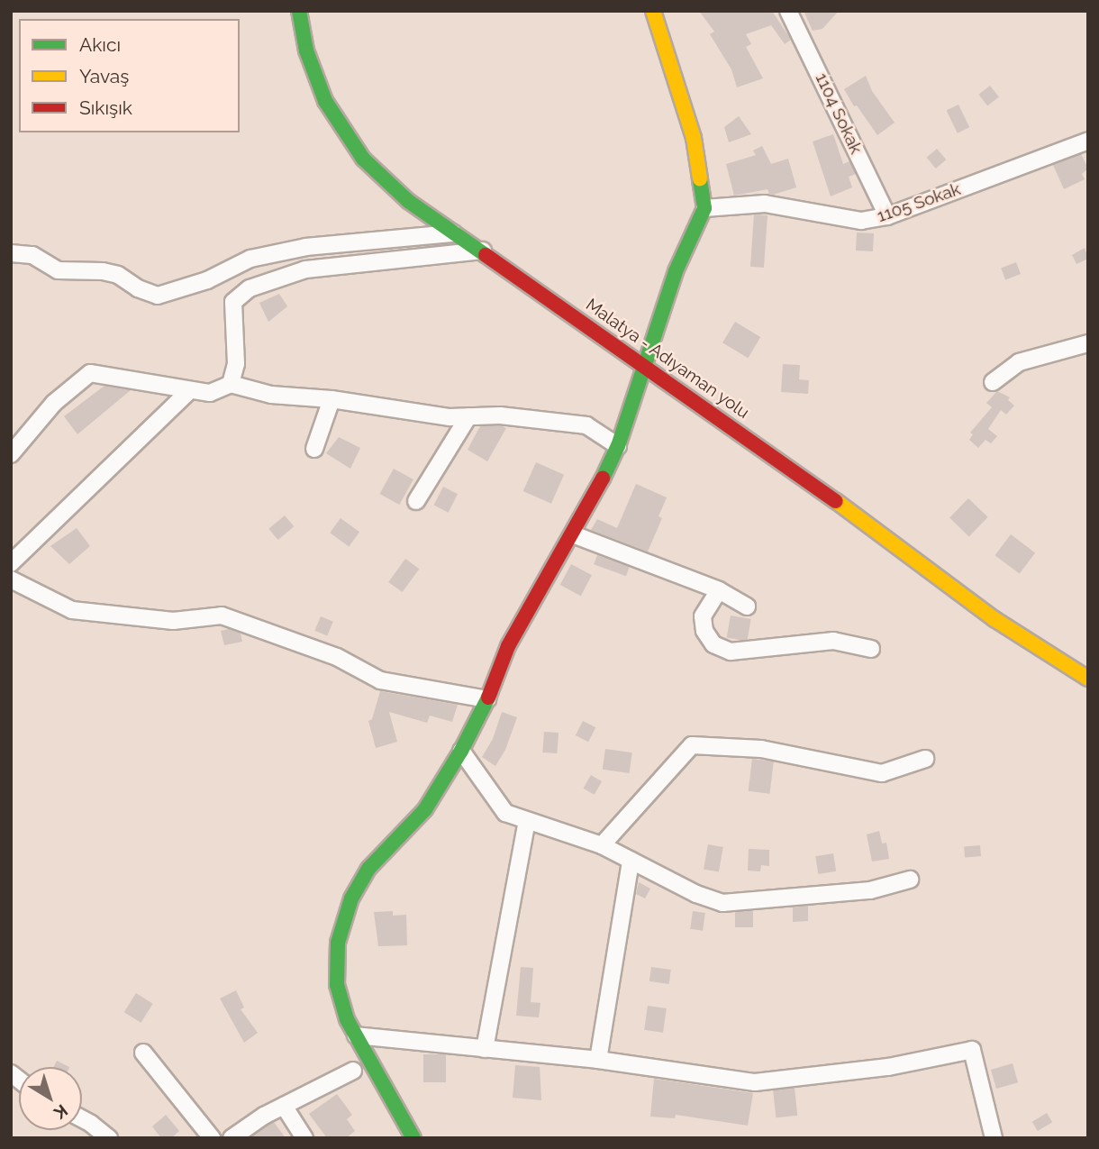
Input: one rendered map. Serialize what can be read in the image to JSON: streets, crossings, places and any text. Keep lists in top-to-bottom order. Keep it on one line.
{"streets":{"main road":["Malatya - Adıyaman yolu"],"street":["1104 Sokak","1105 Sokak"]},"crossings":[["1104 Sokak","1105 Sokak"]],"legend":["Akıcı","Yavaş","Sıkışık"],"north":"bottom right"}
